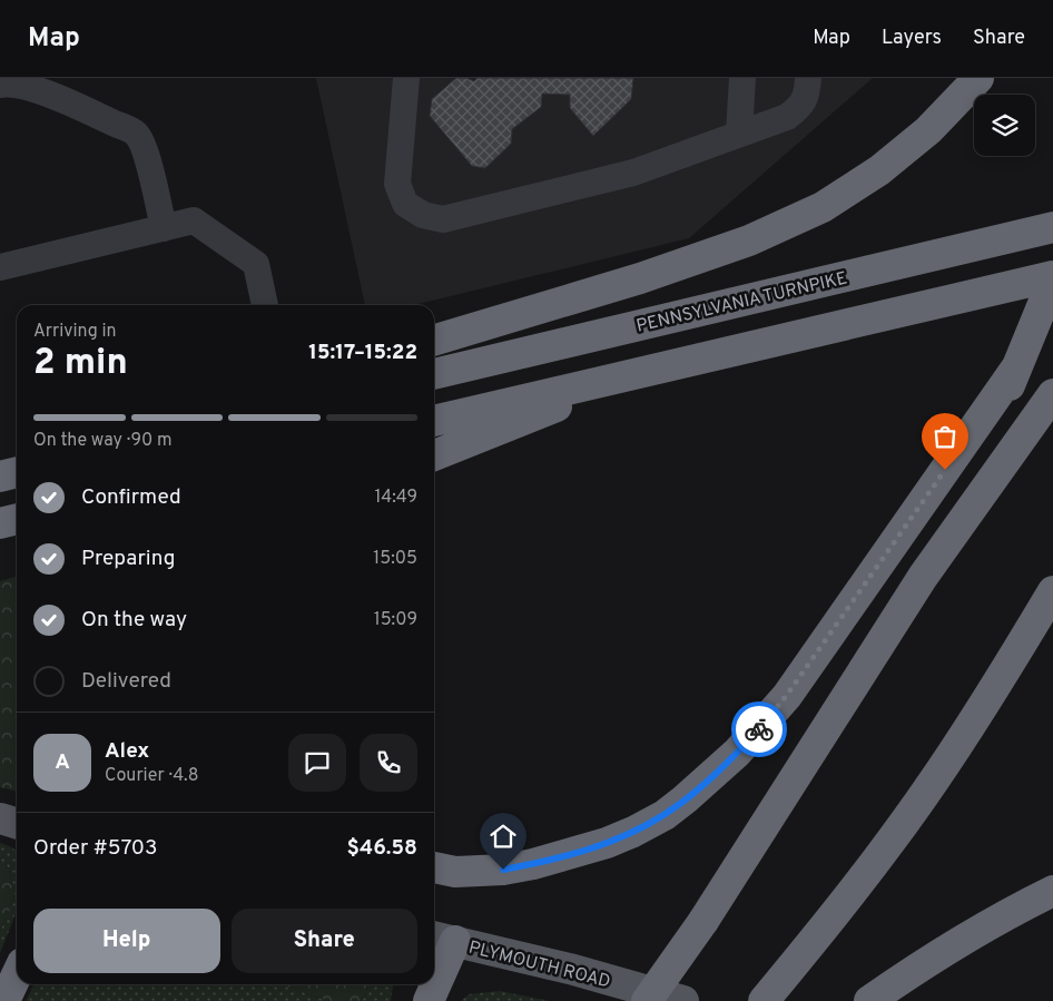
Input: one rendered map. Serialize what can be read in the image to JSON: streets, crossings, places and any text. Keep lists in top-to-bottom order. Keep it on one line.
{"streets":{"highway":["PENNSYLVANIA TURNPIKE"],"main road":["PLYMOUTH ROAD"]},"page":{"header":"Map","nav":["Map","Layers","Share"],"heading":["2 min","Arriving in","15:17–15:22"],"panel":["Alex","Courier · 4.8","Order #5703","$46.58"],"bar":"On the way · 90 m","list":[["Confirmed","14:49"],["Preparing","15:05"],["On the way","15:09"],"Delivered"],"round":"A","buttons":["Help","Share"]}}
